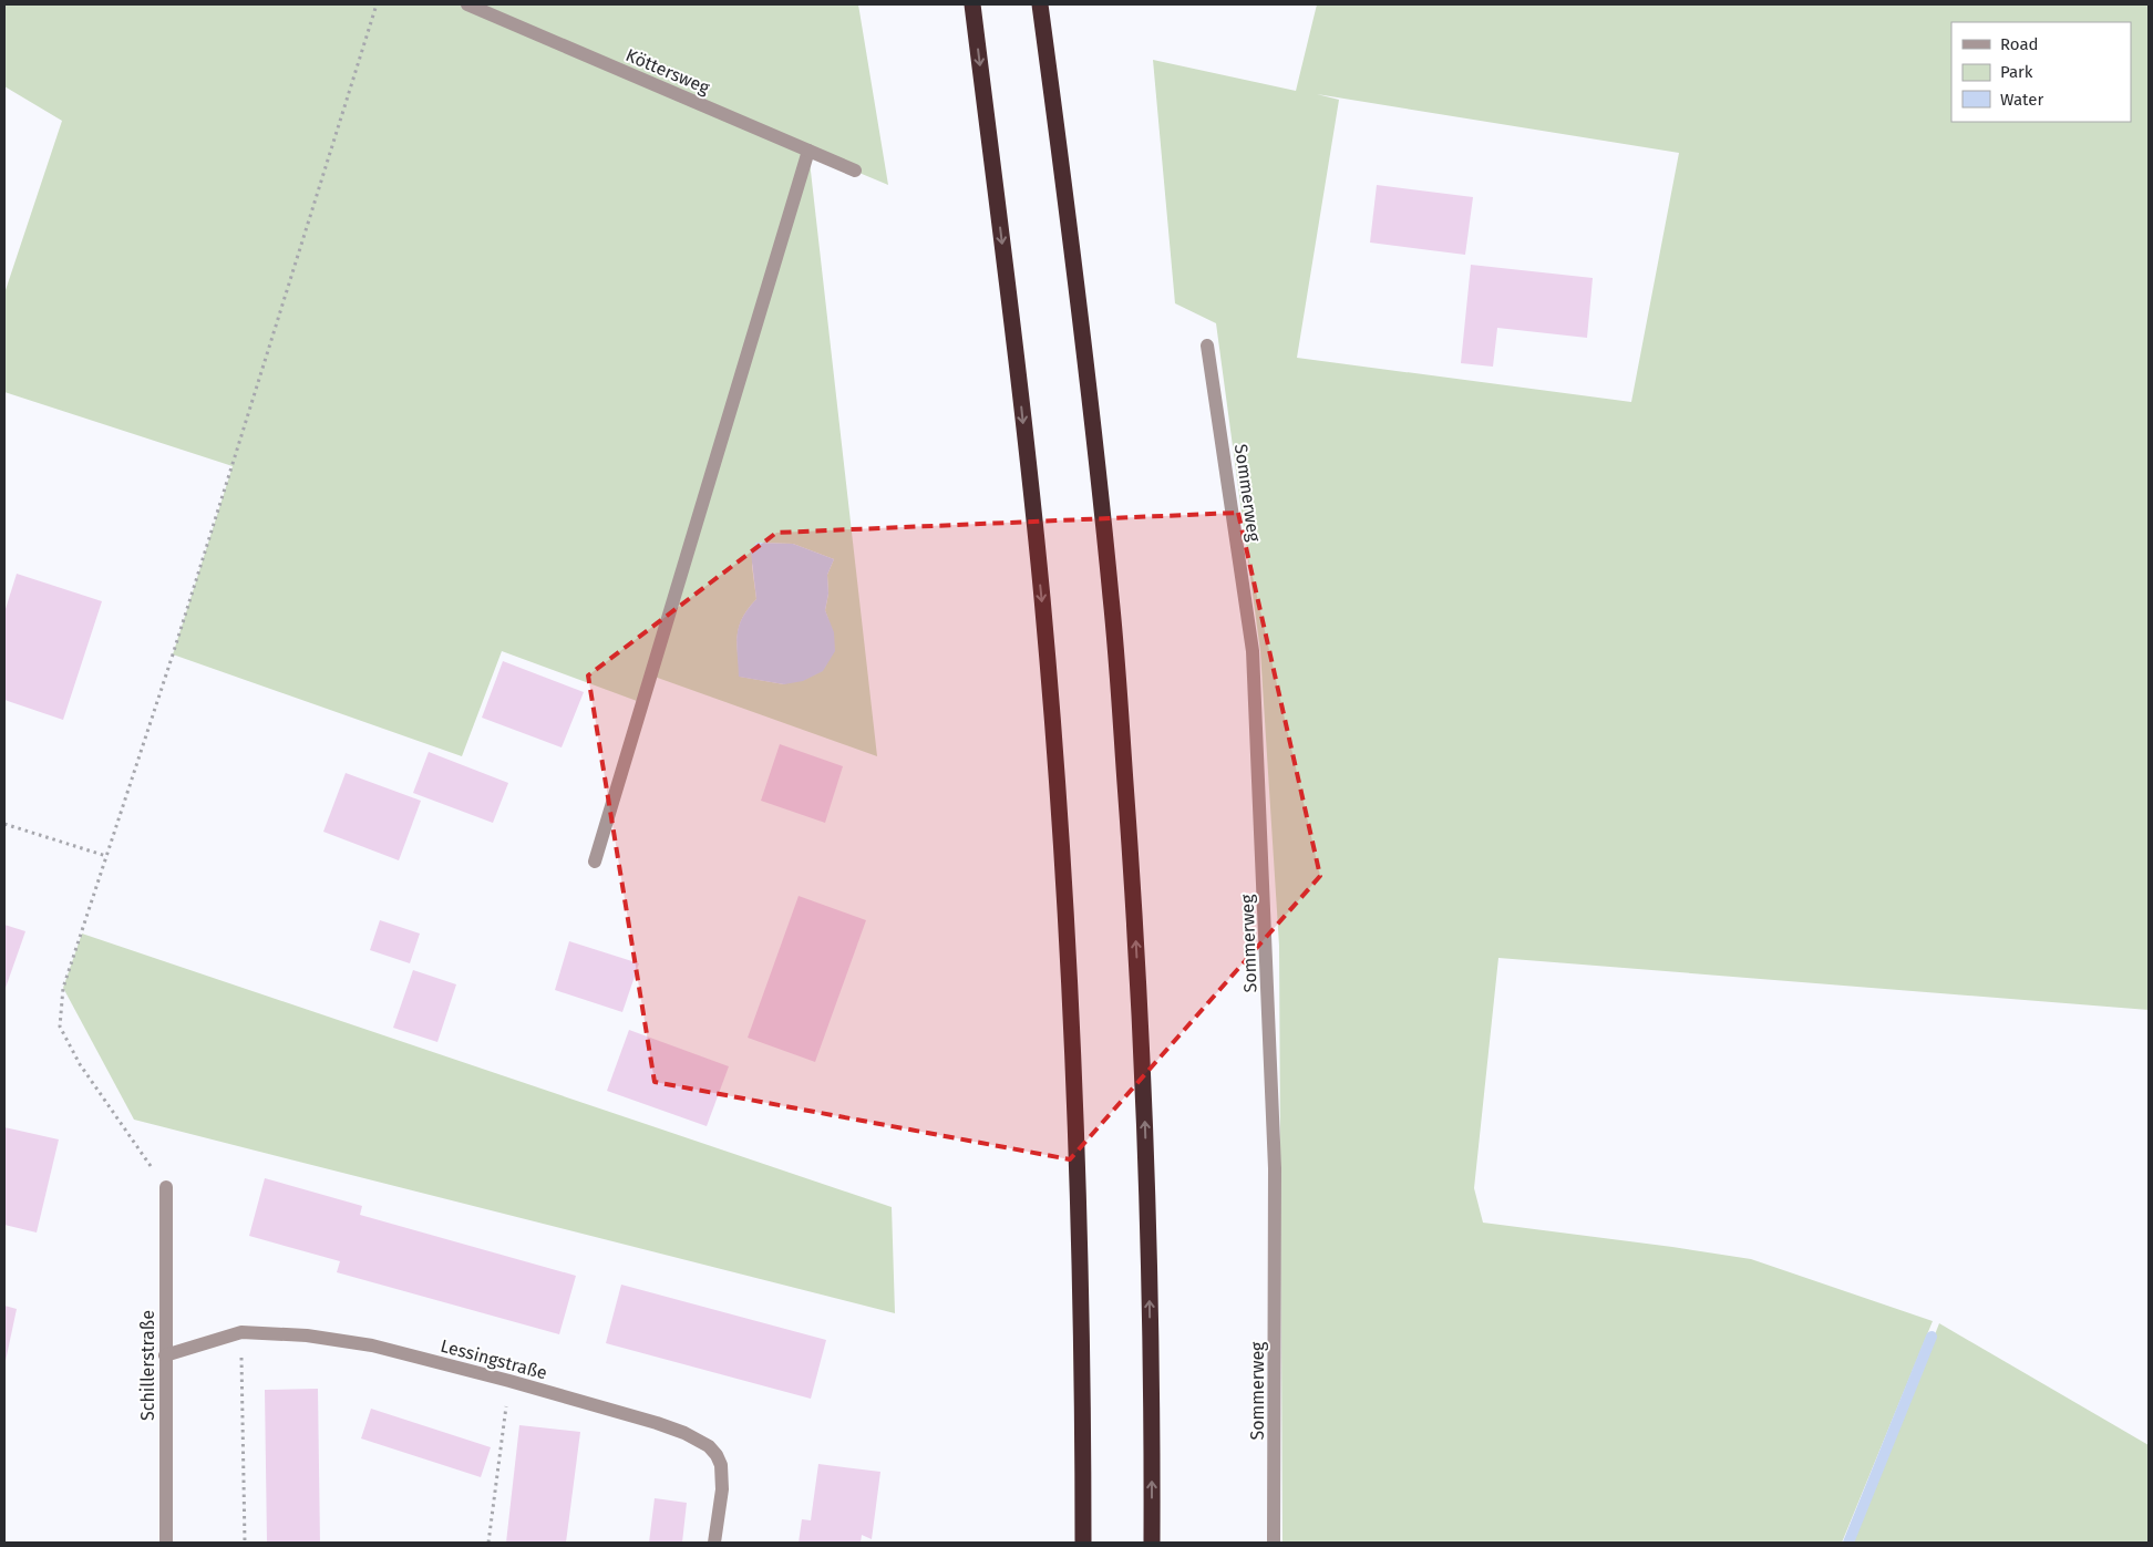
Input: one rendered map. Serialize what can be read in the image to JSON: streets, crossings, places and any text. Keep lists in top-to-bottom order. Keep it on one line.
{"streets":{"street":["Köttersweg","Sommerweg","Lessingstraße","Schillerstraße"]},"crossings":[["Lessingstraße","Schillerstraße"]],"legend":["Road","Park","Water"]}
